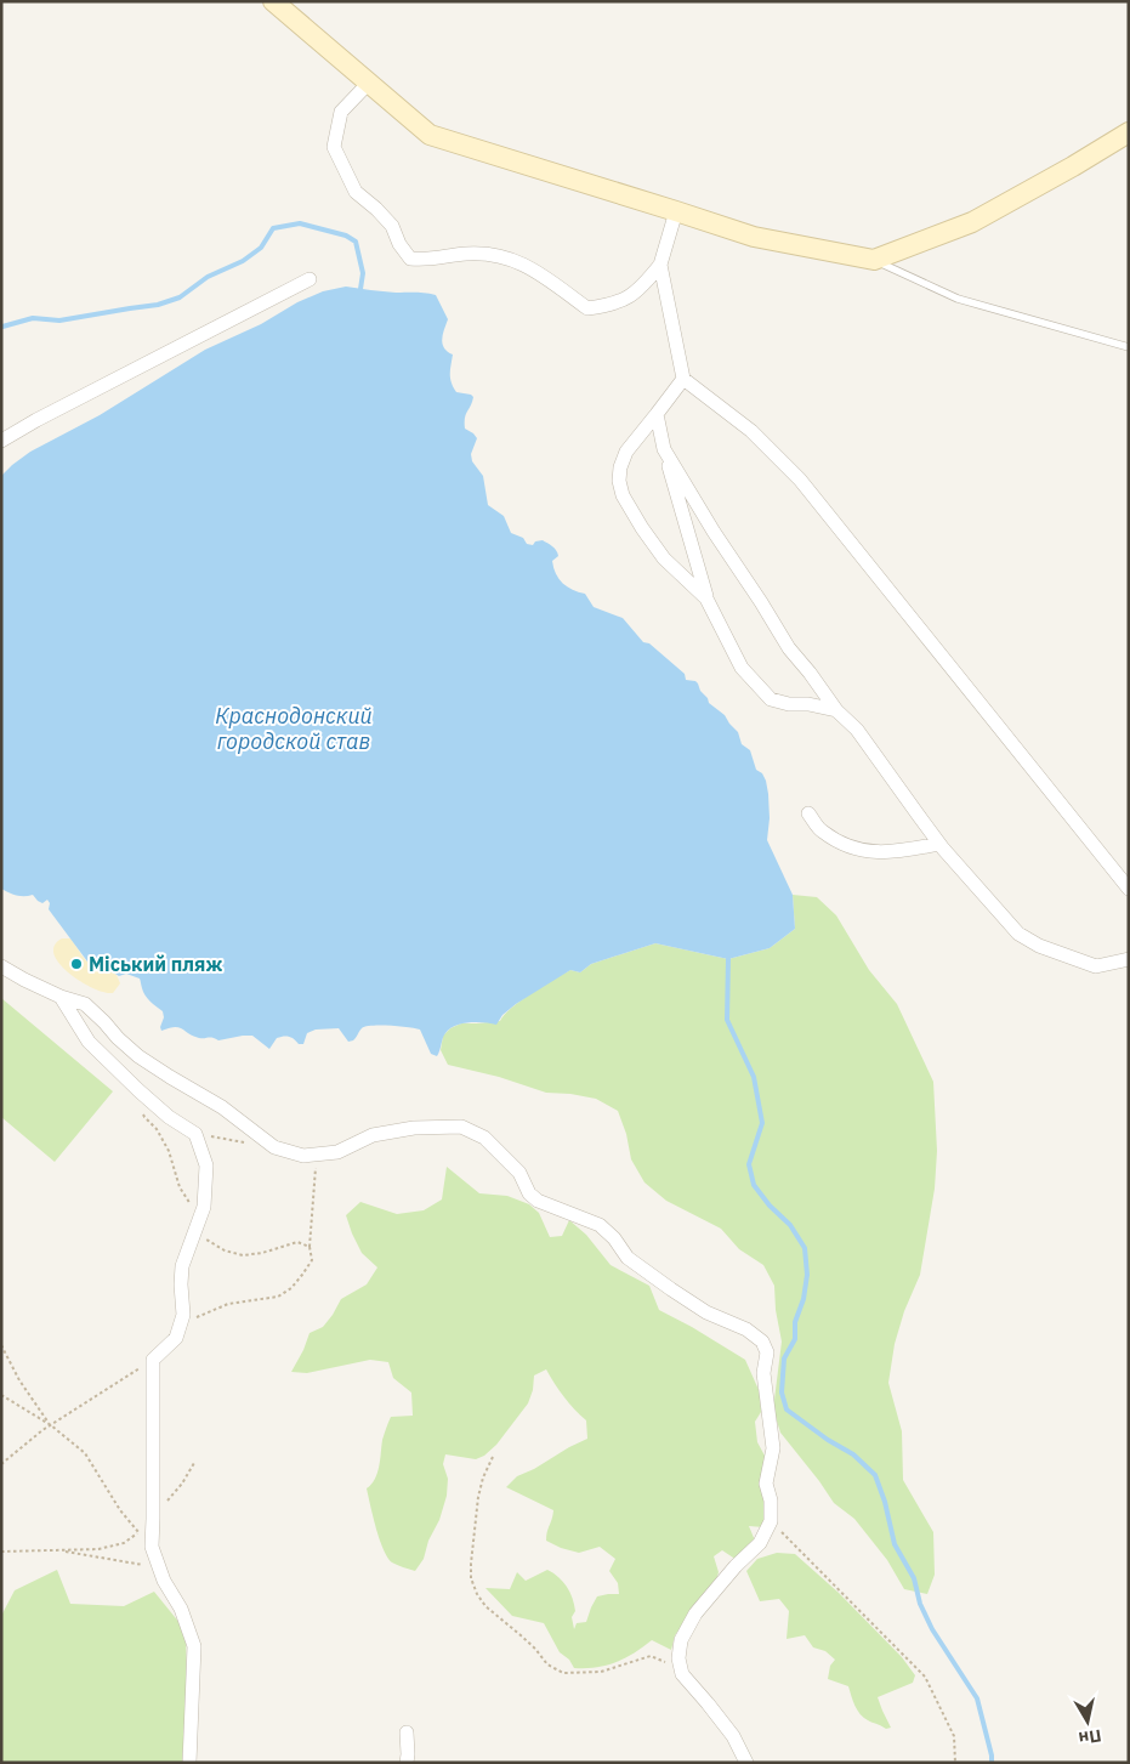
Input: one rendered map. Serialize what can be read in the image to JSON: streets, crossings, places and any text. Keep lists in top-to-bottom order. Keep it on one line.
{"water":["Краснодонский городской став"],"places":["Міський пляж"],"north":"bottom"}
